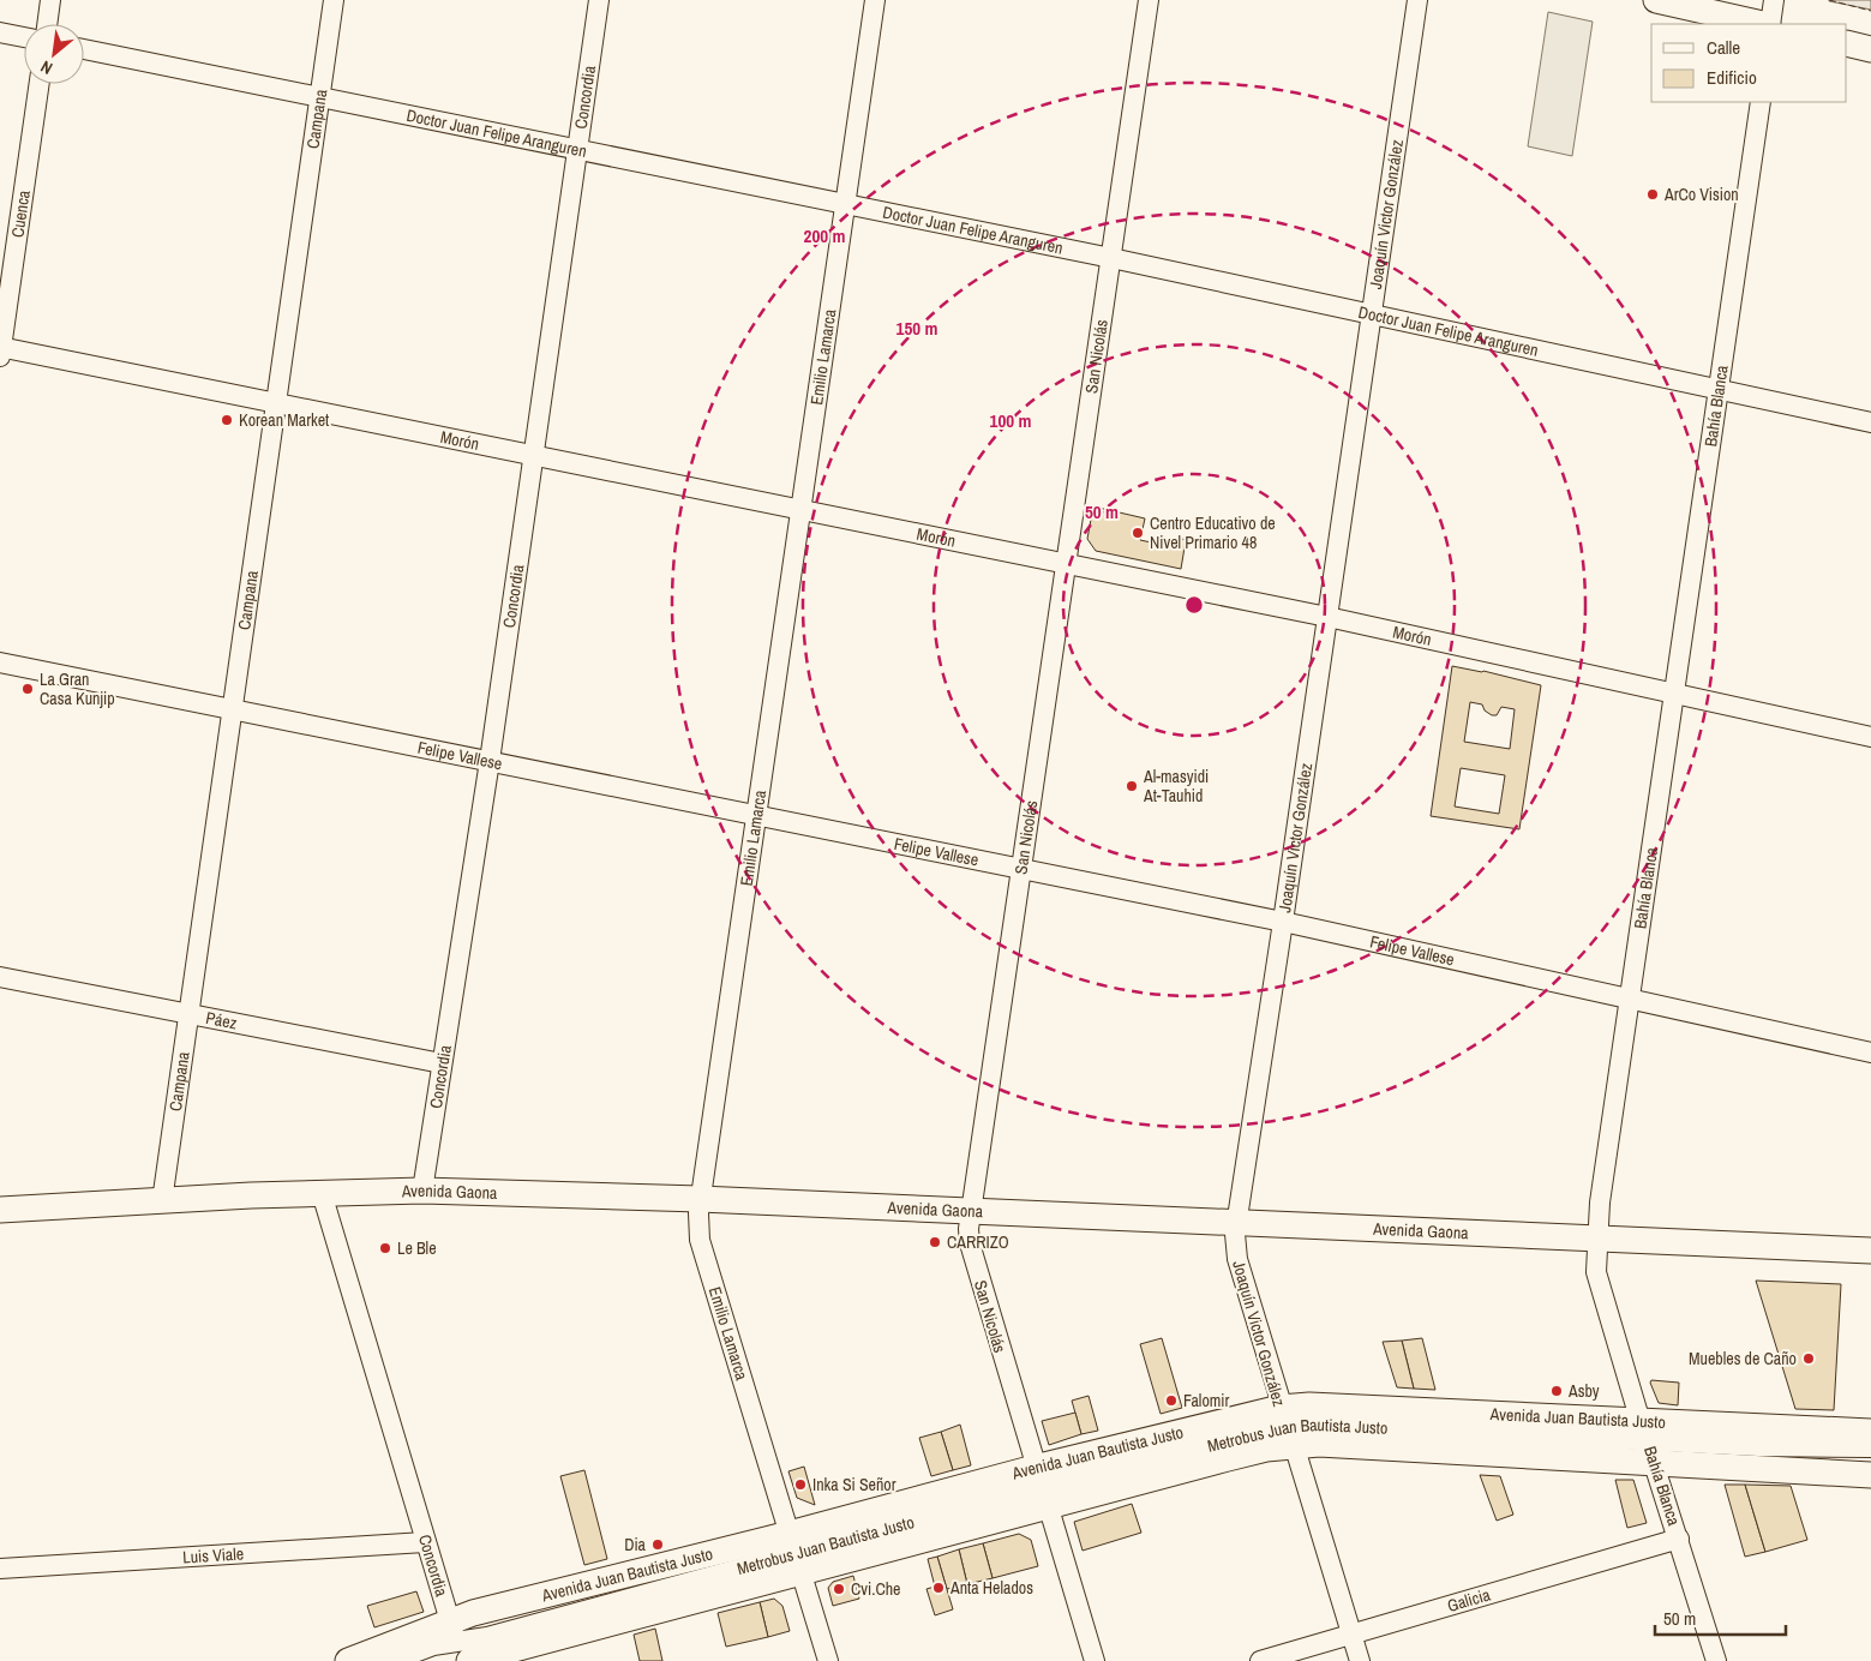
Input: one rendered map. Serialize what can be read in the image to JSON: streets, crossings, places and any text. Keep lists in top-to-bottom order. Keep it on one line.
{"streets":{"main road":["Avenida Gaona","Avenida Juan Bautista Justo"],"street":["Concordia","Campana","Doctor Juan Felipe Aranguren","Cuenca","Joaquín Victor González","Emilio Lamarca","San Nicolás","Bahía Blanca","Morón","Felipe Vallese","Páez","Luis Viale","Galicia"]},"crossings":[["Concordia","Doctor Juan Felipe Aranguren"],["Concordia","Morón"],["Concordia","Felipe Vallese"],["Concordia","Páez"],["Concordia","Avenida Gaona"],["Concordia","Avenida Juan Bautista Justo"],["Concordia","Luis Viale"],["Campana","Doctor Juan Felipe Aranguren"],["Campana","Morón"],["Campana","Felipe Vallese"],["Campana","Páez"],["Campana","Avenida Gaona"],["Doctor Juan Felipe Aranguren","Joaquín Victor González"],["Doctor Juan Felipe Aranguren","Emilio Lamarca"],["Doctor Juan Felipe Aranguren","San Nicolás"],["Doctor Juan Felipe Aranguren","Bahía Blanca"],["Cuenca","Morón"],["Joaquín Victor González","Morón"],["Joaquín Victor González","Felipe Vallese"],["Joaquín Victor González","Avenida Gaona"],["Joaquín Victor González","Avenida Juan Bautista Justo"],["Joaquín Victor González","Galicia"],["Emilio Lamarca","Morón"],["Emilio Lamarca","Felipe Vallese"],["Emilio Lamarca","Avenida Gaona"],["Emilio Lamarca","Avenida Juan Bautista Justo"],["San Nicolás","Morón"],["San Nicolás","Felipe Vallese"],["San Nicolás","Avenida Gaona"],["San Nicolás","Avenida Juan Bautista Justo"],["Bahía Blanca","Morón"],["Bahía Blanca","Felipe Vallese"],["Bahía Blanca","Avenida Gaona"],["Bahía Blanca","Avenida Juan Bautista Justo"],["Bahía Blanca","Galicia"]],"places":["ArCo Vision","Korean Market","Centro Educativo de Nivel Primario 48","La Gran Casa Kunjip","Al-masyidi At-Tauhid","CARRIZO","Le Ble","Muebles de Caño","Asby","Falomir","Inka Si Señor","Dia","Anta Helados","Cvi.Che"],"legend":["Calle","Edificio"],"scale_bar":"50 m","north":"bottom left","rings":["200 m","150 m","100 m","50 m"]}
